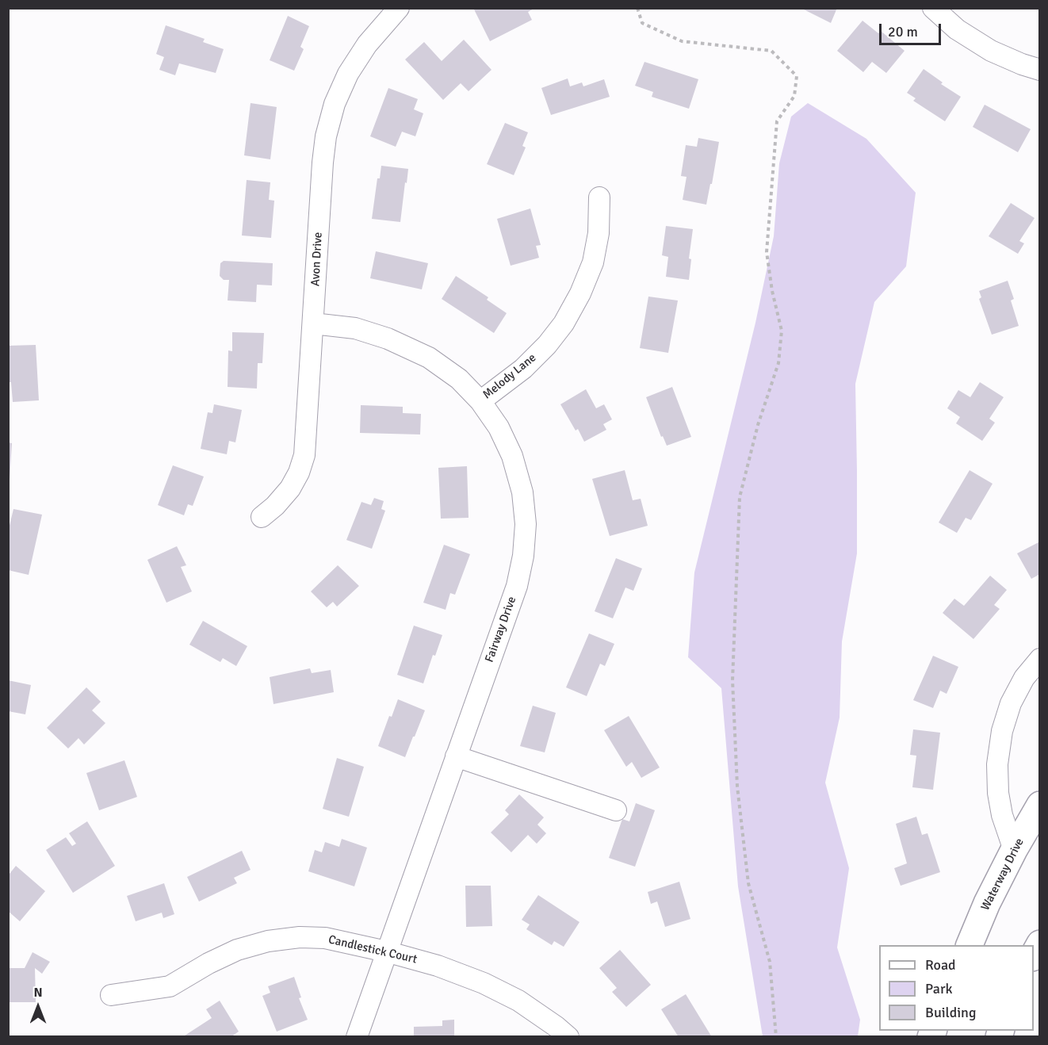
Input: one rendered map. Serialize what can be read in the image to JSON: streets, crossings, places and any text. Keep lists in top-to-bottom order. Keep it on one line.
{"streets":{"main road":["Waterway Drive"],"street":["Avon Drive","Melody Lane","Fairway Drive","Candlestick Court"]},"crossings":[["Avon Drive","Fairway Drive"],["Melody Lane","Fairway Drive"],["Fairway Drive","Candlestick Court"]],"legend":["Road","Park","Building"],"scale_bar":"20 m","north":"top"}
